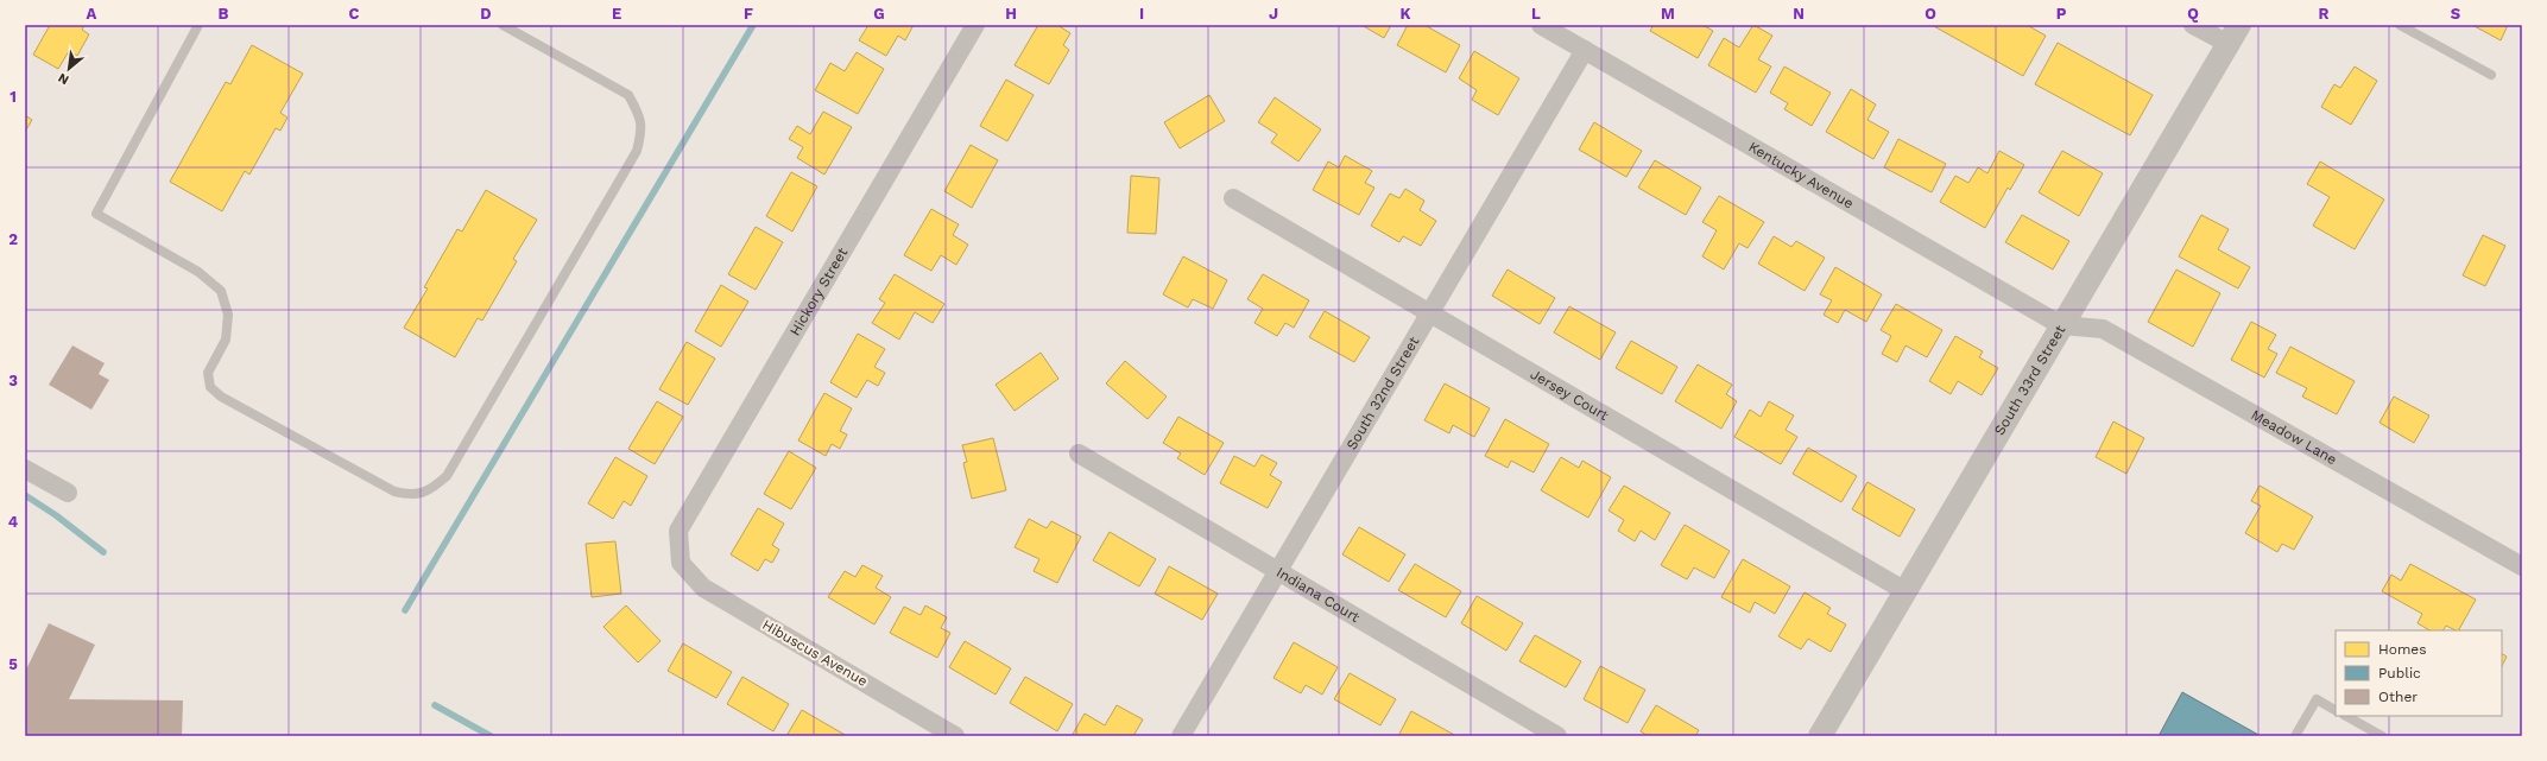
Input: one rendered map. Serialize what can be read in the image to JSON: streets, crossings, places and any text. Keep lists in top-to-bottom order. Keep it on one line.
{"streets":{"street":["Kentucky Avenue","Hickory Street","South 33rd Street","South 32nd Street","Jersey Court","Meadow Lane","Indiana Court","Hibuscus Avenue"]},"crossings":[["Kentucky Avenue","South 33rd Street"],["Kentucky Avenue","South 32nd Street"],["Kentucky Avenue","Meadow Lane"],["Hickory Street","Hibuscus Avenue"],["South 33rd Street","Jersey Court"],["South 33rd Street","Meadow Lane"],["South 32nd Street","Jersey Court"],["South 32nd Street","Indiana Court"]],"legend":["Homes","Public","Other"],"north":"bottom left","grid":{"columns":["A","B","C","D","E","F","G","H","I","J","K","L","M","N","O","P","Q","R","S"],"rows":["1","2","3","4","5"]}}
